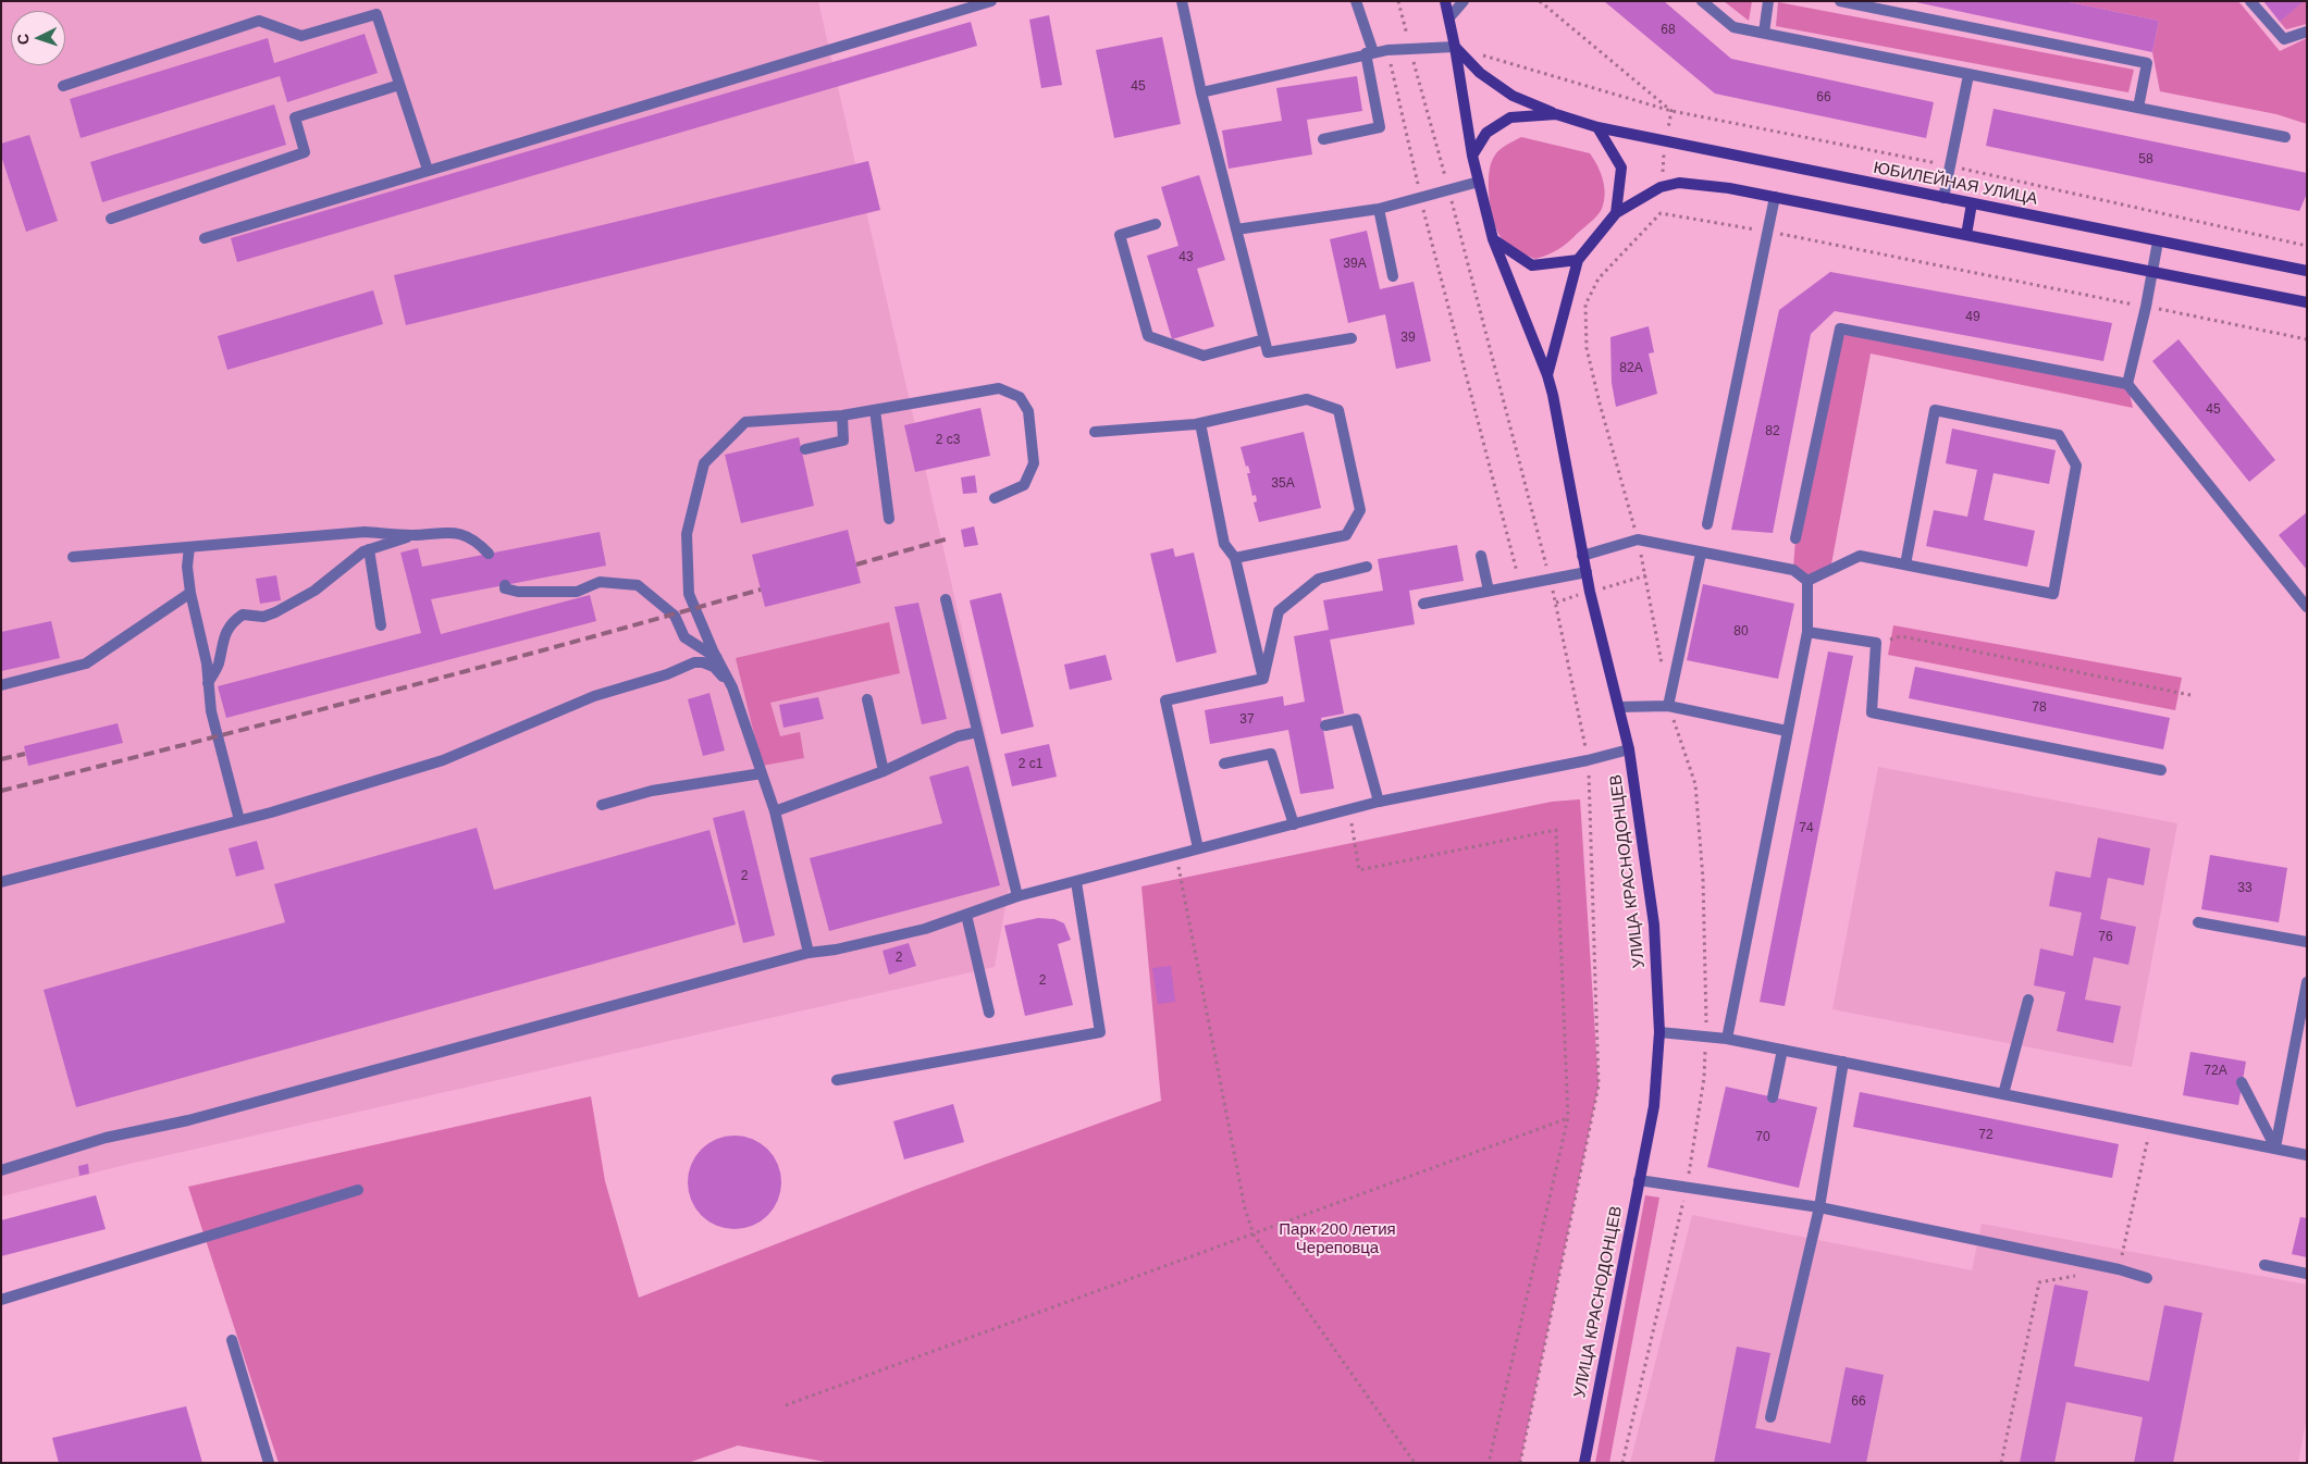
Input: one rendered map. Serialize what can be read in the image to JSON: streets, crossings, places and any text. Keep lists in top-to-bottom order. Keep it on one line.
{"streets":{"main road":["ЮБИЛЕЙНАЯ УЛИЦА","УЛИЦА КРАСНОДОНЦЕВ"]},"crossings":[["ЮБИЛЕЙНАЯ УЛИЦА","УЛИЦА КРАСНОДОНЦЕВ"]],"parks":["Парк 200 летия Череповца"],"house_numbers":["68","45","66","58","43","39А","49","39","82А","45","82","2 с3","35А","80","78","37","2 с1","74","2","33","76","2","2","72А","72","70","66"],"north":"left"}
